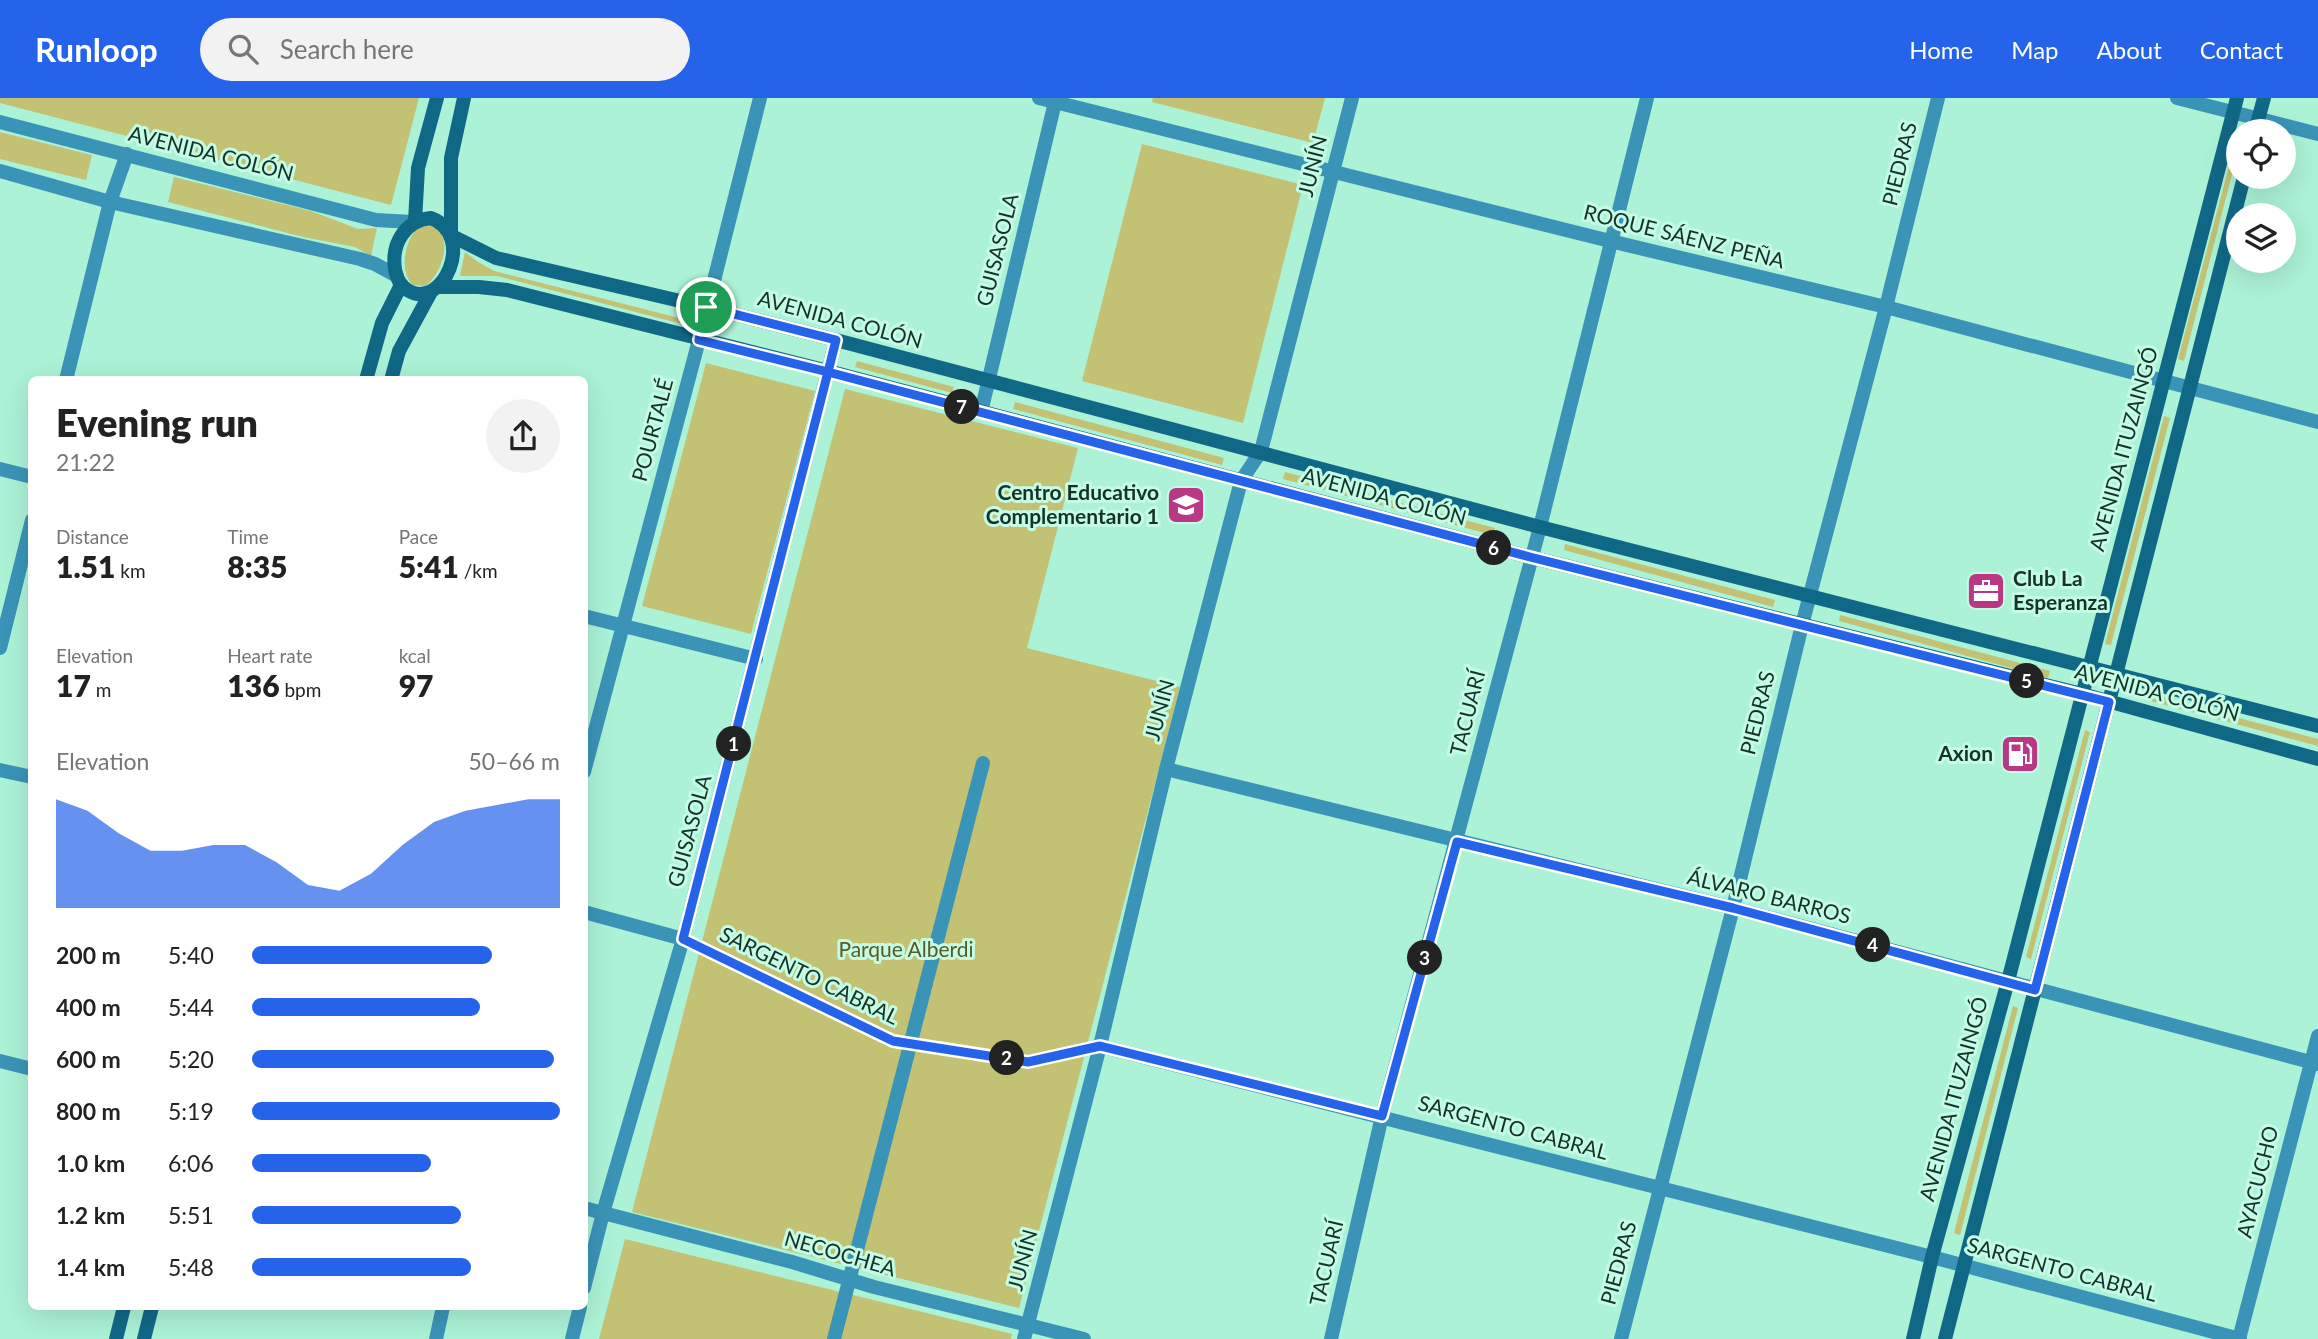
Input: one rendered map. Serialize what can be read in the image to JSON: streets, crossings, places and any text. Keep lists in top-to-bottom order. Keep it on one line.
{"streets":{"main road":["AVENIDA COLÓN","AVENIDA ITUZAINGÓ"],"street":["PIEDRAS","JUNÍN","ROQUE SÁENZ PEÑA","GUISASOLA","POURTALÉ","TACUARÍ","ÁLVARO BARROS","SARGENTO CABRAL","AYACUCHO","NECOCHEA"]},"crossings":[["AVENIDA COLÓN","PIEDRAS"],["AVENIDA COLÓN","JUNÍN"],["AVENIDA COLÓN","GUISASOLA"],["AVENIDA COLÓN","POURTALÉ"],["AVENIDA COLÓN","AVENIDA ITUZAINGÓ"],["AVENIDA COLÓN","TACUARÍ"],["PIEDRAS","ROQUE SÁENZ PEÑA"],["PIEDRAS","ÁLVARO BARROS"],["PIEDRAS","SARGENTO CABRAL"],["JUNÍN","ROQUE SÁENZ PEÑA"],["JUNÍN","ÁLVARO BARROS"],["JUNÍN","SARGENTO CABRAL"],["JUNÍN","NECOCHEA"],["ROQUE SÁENZ PEÑA","GUISASOLA"],["ROQUE SÁENZ PEÑA","AVENIDA ITUZAINGÓ"],["ROQUE SÁENZ PEÑA","TACUARÍ"],["GUISASOLA","SARGENTO CABRAL"],["GUISASOLA","NECOCHEA"],["AVENIDA ITUZAINGÓ","ÁLVARO BARROS"],["AVENIDA ITUZAINGÓ","SARGENTO CABRAL"],["TACUARÍ","ÁLVARO BARROS"],["TACUARÍ","SARGENTO CABRAL"],["ÁLVARO BARROS","AYACUCHO"],["SARGENTO CABRAL","AYACUCHO"]],"parks":["Parque Alberdi"],"places":{"school or university":["Centro Educativo Complementario 1"],"office":["Club La Esperanza"],"fuel station":["Axion"]},"page":{"header":"Runloop","search":"Search here","nav":["Home","Map","About","Contact"],"heading":["Evening run","21:22"],"pins":["7","6","5","1","4","3","2"],"stats":[["Distance","1.51 km"],["Time","8:35"],["Pace","5:41 /km"],["Elevation","17 m"],["Heart rate","136 bpm"],["kcal","97"]],"chart":["Elevation","50–66 m"],"list":[{"name":"200 m","note":"5:40"},{"name":"400 m","note":"5:44"},{"name":"600 m","note":"5:20"},{"name":"800 m","note":"5:19"},{"name":"1.0 km","note":"6:06"},{"name":"1.2 km","note":"5:51"},{"name":"1.4 km","note":"5:48"}]}}
